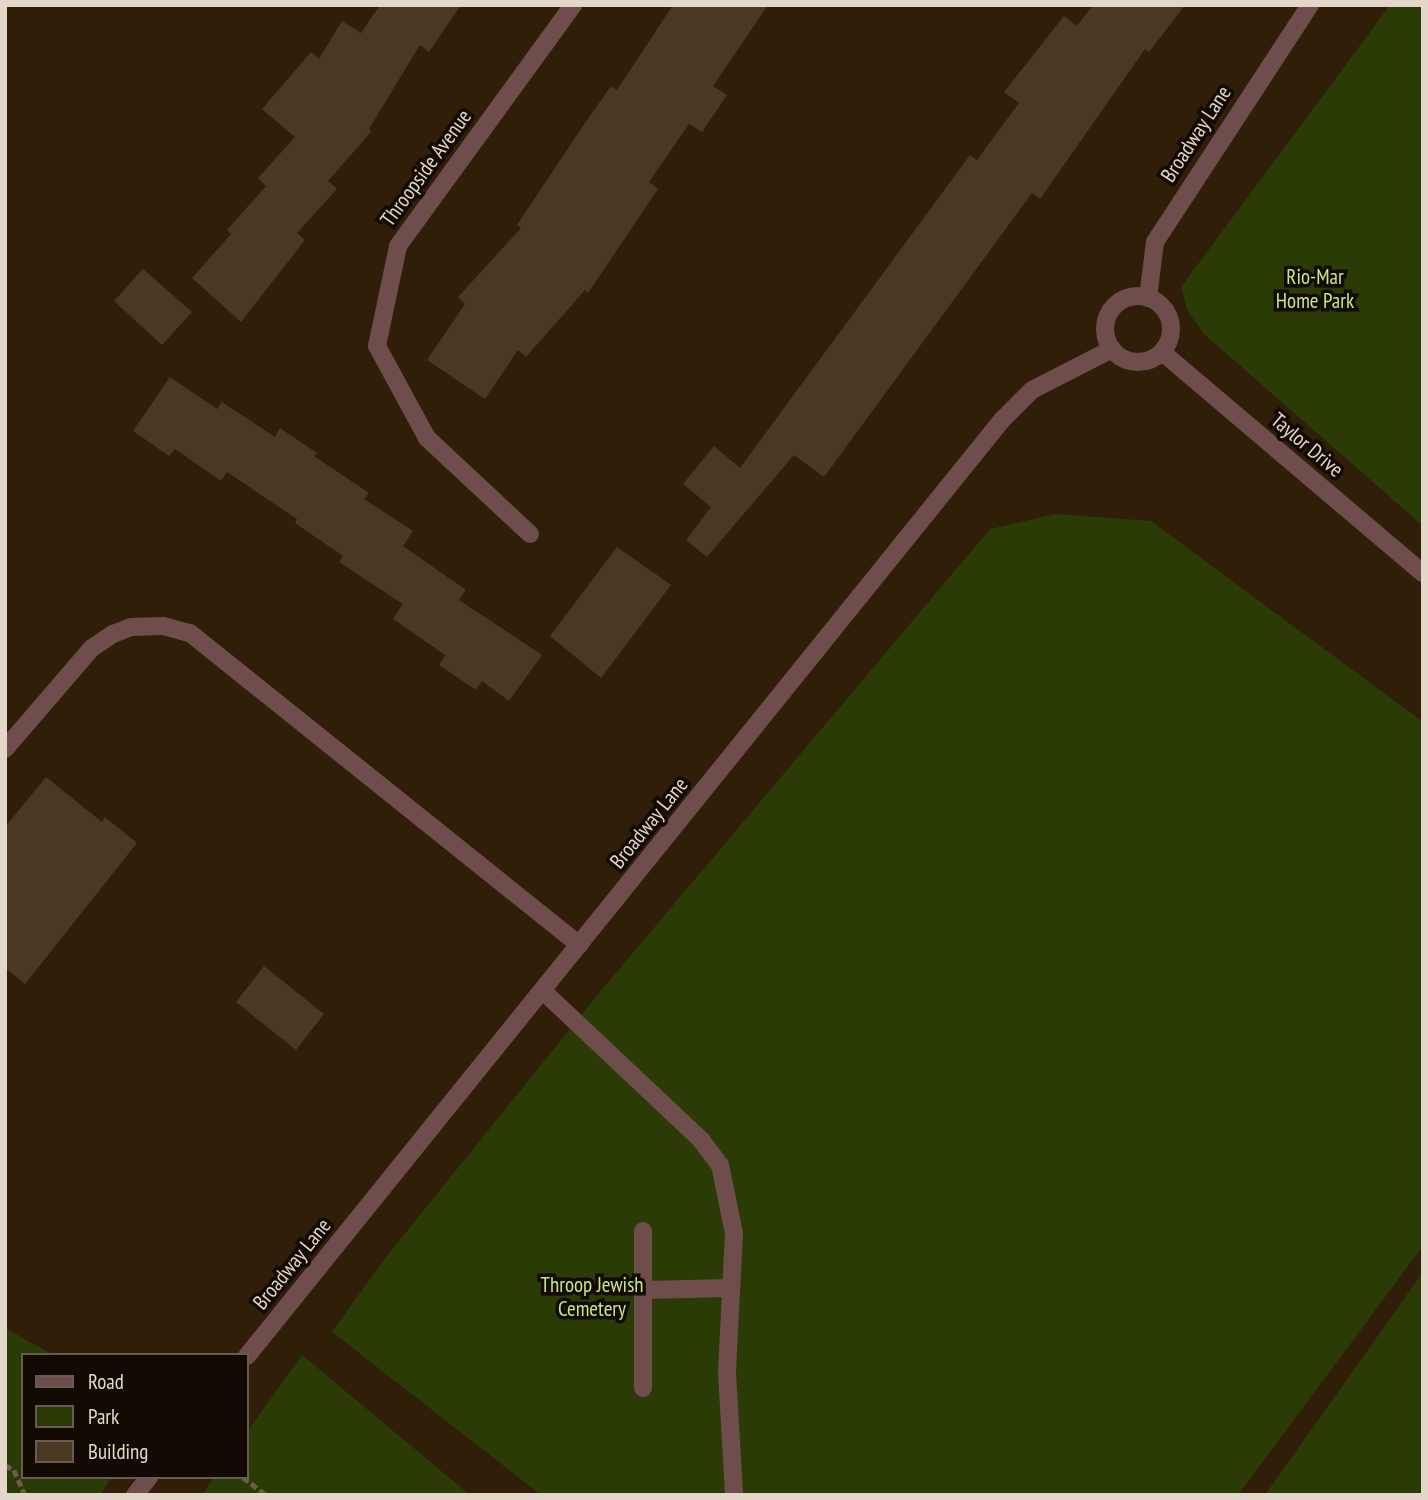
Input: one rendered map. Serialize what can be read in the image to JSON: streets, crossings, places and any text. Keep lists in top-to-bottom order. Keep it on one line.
{"streets":{"street":["Broadway Lane","Throopside Avenue","Taylor Drive"]},"crossings":[["Broadway Lane","Taylor Drive"]],"parks":["Rio-Mar Home Park","Throop Jewish Cemetery"],"legend":["Road","Park","Building"]}
